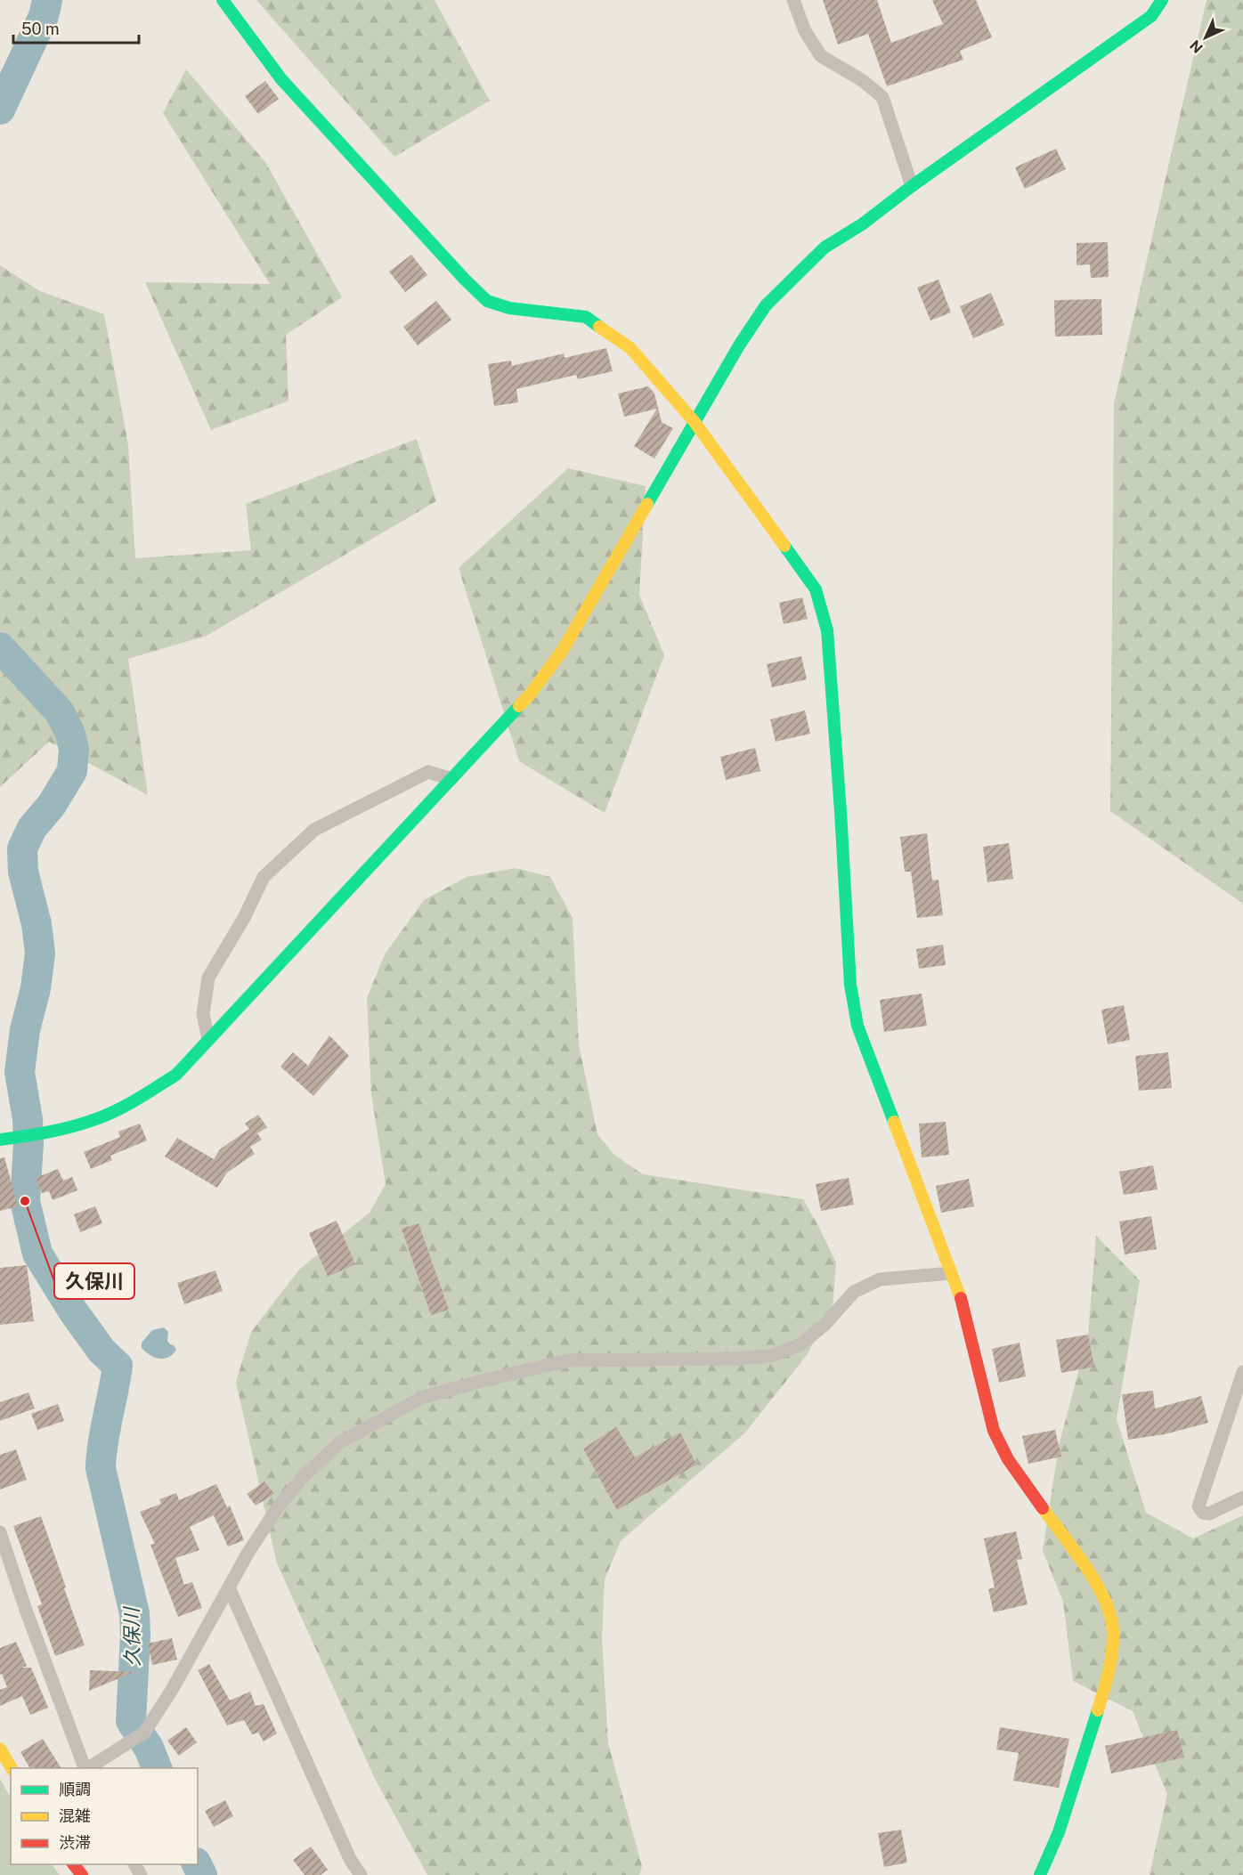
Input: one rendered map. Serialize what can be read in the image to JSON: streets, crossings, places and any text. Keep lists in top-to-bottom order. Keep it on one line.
{"water":["久保川"],"places":["久保川"],"legend":["順調","混雑","渋滞"],"scale_bar":"50 m","north":"bottom left"}
